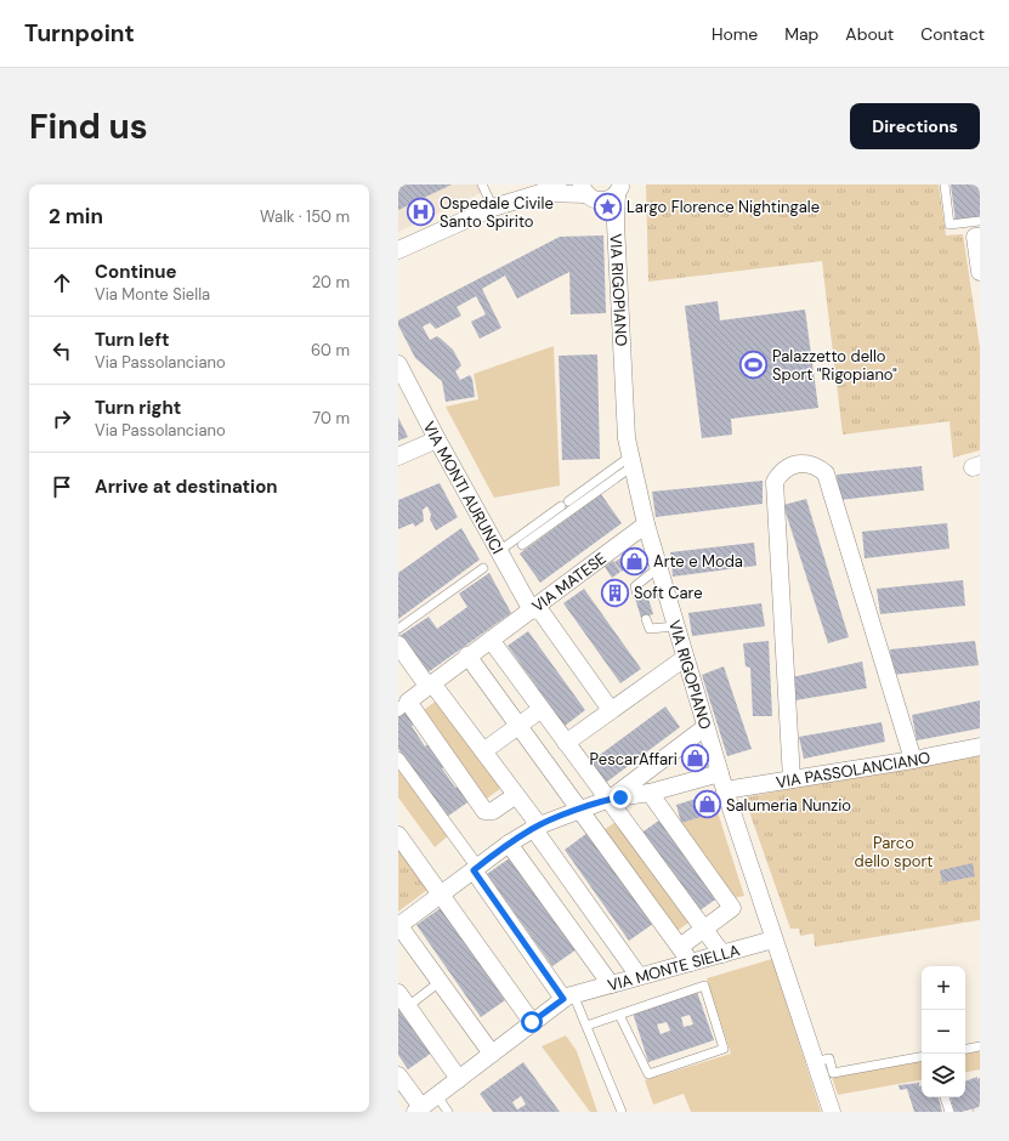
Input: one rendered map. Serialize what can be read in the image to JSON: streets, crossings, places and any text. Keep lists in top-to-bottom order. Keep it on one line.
{"streets":{"street":["VIA RIGOPIANO","VIA MONTI AURUNCI","VIA MATESE","VIA PASSOLANCIANO","VIA MONTE SIELLA"]},"crossings":[["VIA RIGOPIANO","VIA MATESE"],["VIA RIGOPIANO","VIA PASSOLANCIANO"],["VIA RIGOPIANO","VIA MONTE SIELLA"],["VIA MONTI AURUNCI","VIA MATESE"]],"parks":["Parco dello sport"],"places":{"place":["Largo Florence Nightingale"],"hospital":["Ospedale Civile Santo Spirito"],"sports":["Palazzetto dello Sport \"Rigopiano\""],"shop":["Arte e Moda","PescarAffari","Salumeria Nunzio"],"building":["Soft Care"]},"page":{"header":"Turnpoint","nav":["Home","Map","About","Contact"],"buttons":"Directions","title":"Find us","heading":["2 min","Walk · 150 m"],"list":[["Continue","Via Monte Siella","20 m"],["Turn left","Via Passolanciano","60 m"],["Turn right","Via Passolanciano","70 m"],"Arrive at destination"],"map_buttons":["+","−"]}}
